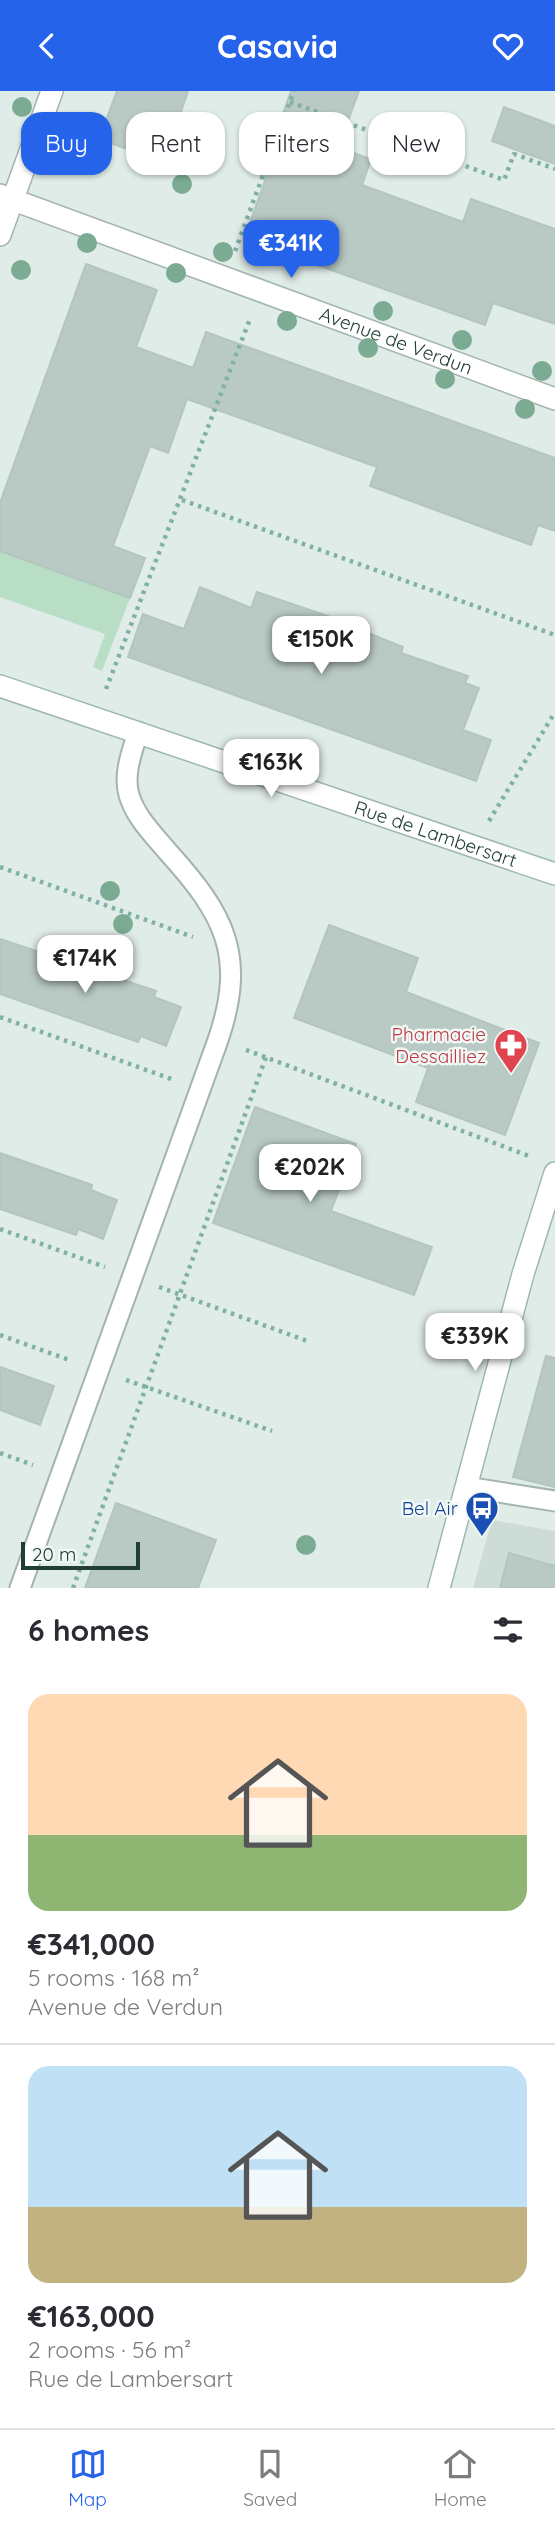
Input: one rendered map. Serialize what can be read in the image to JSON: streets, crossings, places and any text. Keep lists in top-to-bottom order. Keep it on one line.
{"streets":{"main road":["Avenue de Verdun","Rue de Lambersart"]},"places":{"pharmacy":["Pharmacie Dessailliez"],"bus stop":["Bel Air"]},"scale_bar":"20 m","page":{"header":"Casavia","chip":["Buy","Rent","Filters","New"],"price":["€341K","€150K","€163K","€174K","€202K","€339K"],"scale":"20 m","heading":"6 homes","list":[{"name":"€341,000","note":"5 rooms · 168 m² · Avenue de Verdun"},{"name":"€163,000","note":"2 rooms · 56 m² · Rue de Lambersart"}],"tabs":["Map","Saved","Home"]}}
